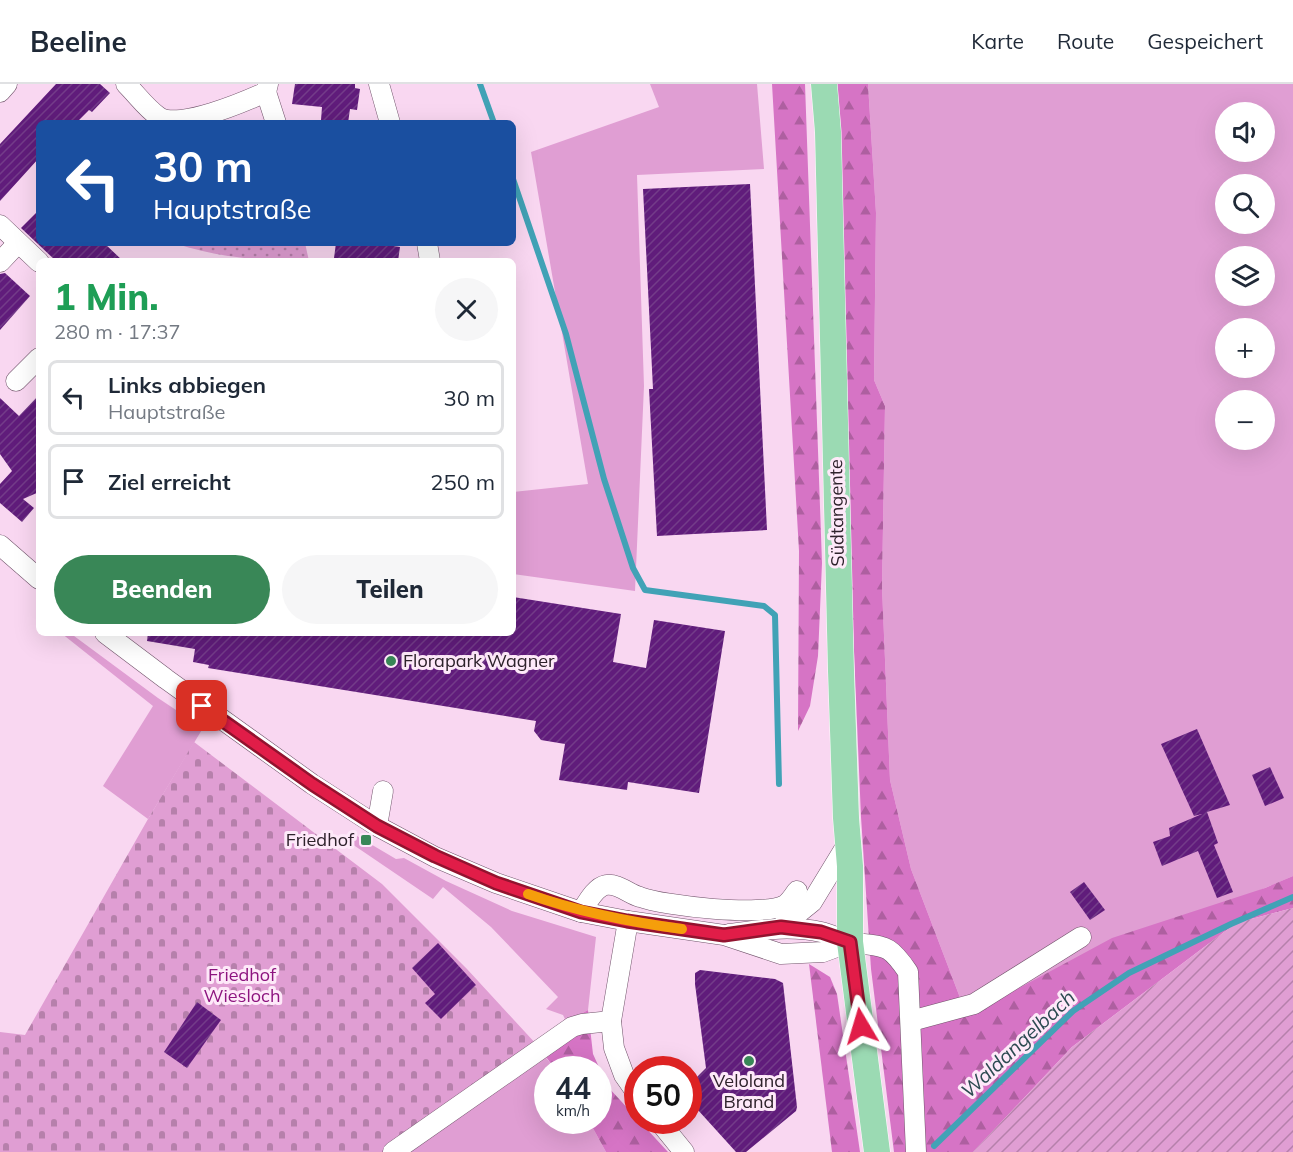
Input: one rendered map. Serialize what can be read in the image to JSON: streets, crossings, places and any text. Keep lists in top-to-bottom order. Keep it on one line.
{"streets":{"main road":["Südtangente"]},"water":["Waldangelbach"],"parks":["Friedhof Wiesloch"],"places":{"other":["Florapark Wagner","Veloland Brand"],"transit":["Friedhof"]},"page":{"header":"Beeline","nav":["Karte","Route","Gespeichert"],"map_buttons":["+","−"],"turn":["30 m","Hauptstraße"],"heading":["1 Min.","280 m · 17:37"],"list":[{"name":"Links abbiegen","note":"Hauptstraße","value":"30 m"},{"name":"Ziel erreicht","value":"250 m"}],"buttons":["Beenden","Teilen"],"speed":"44 km/h","limit":"50"}}
